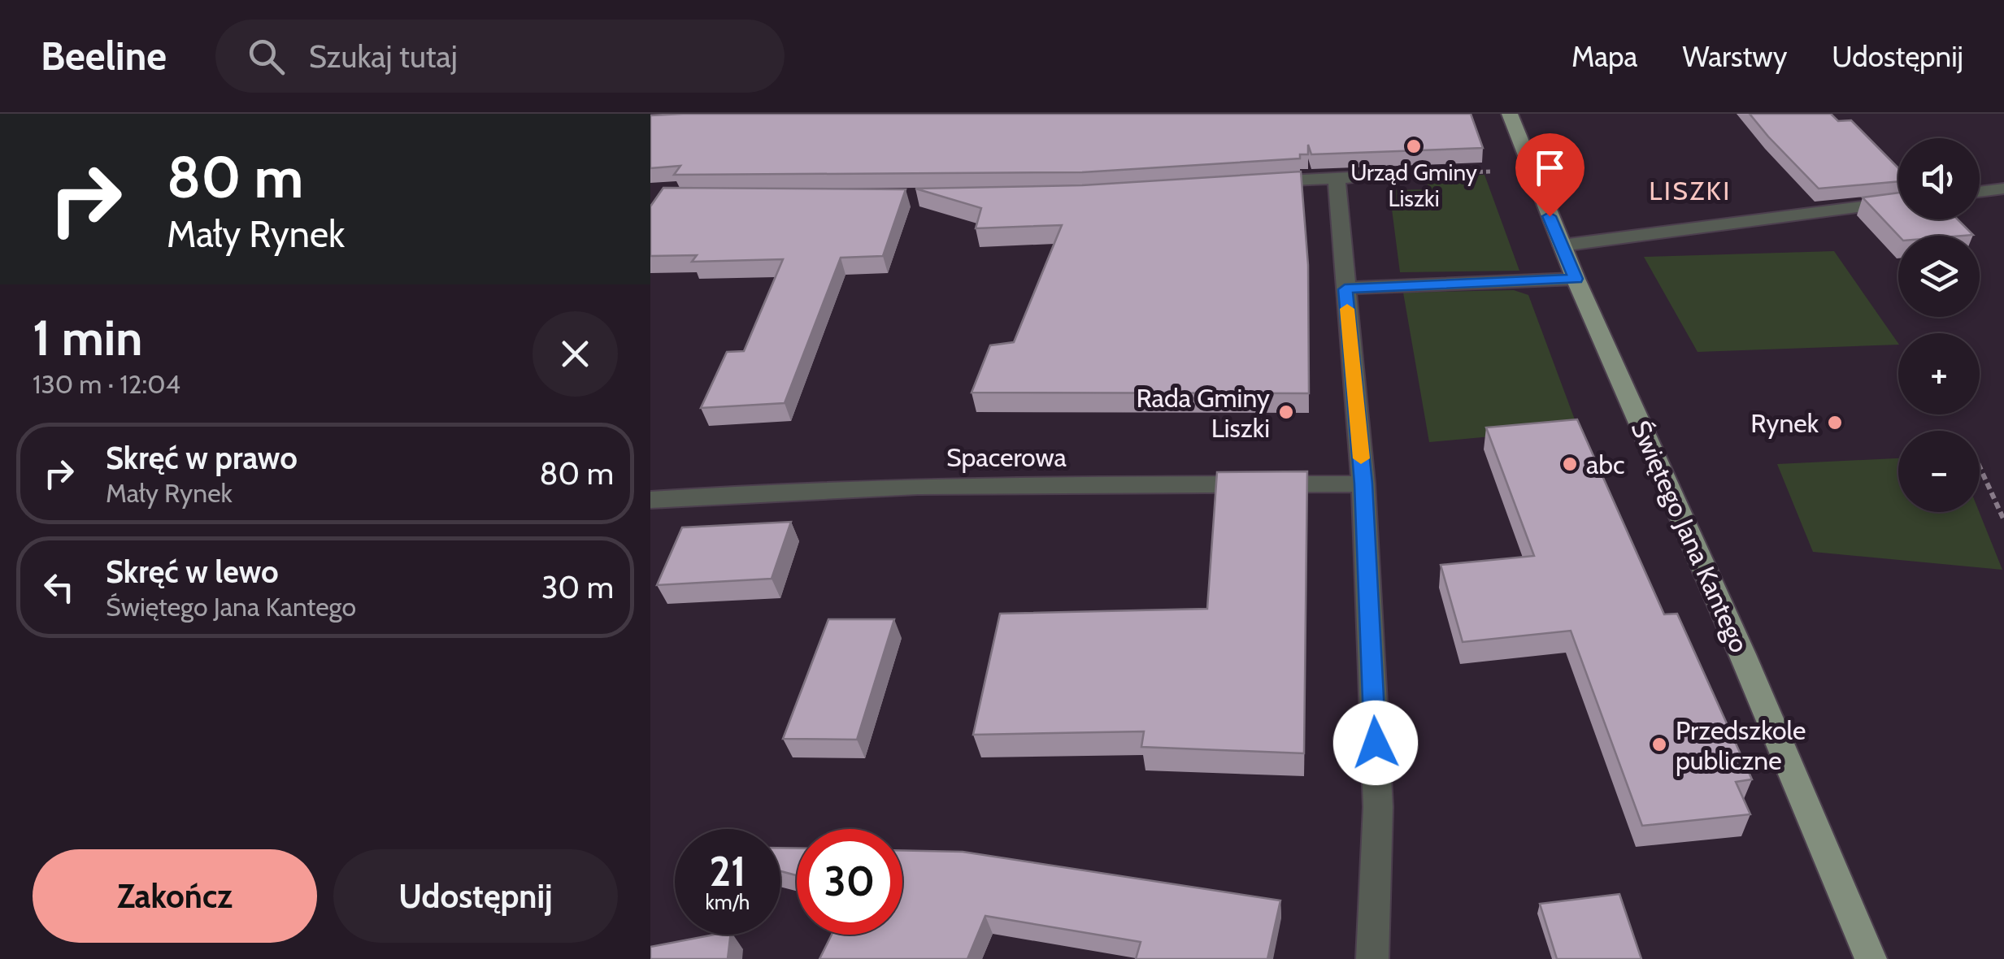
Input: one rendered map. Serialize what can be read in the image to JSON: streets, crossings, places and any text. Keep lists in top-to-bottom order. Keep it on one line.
{"streets":{"main road":["Świętego Jana Kantego"],"street":["Spacerowa"]},"districts":["LISZKI"],"places":["Urząd Gminy Liszki","Rada Gminy Liszki","Rynek","abc","Przedszkole publiczne"],"page":{"header":"Beeline","search":"Szukaj tutaj","nav":["Mapa","Warstwy","Udostępnij"],"turn":["80 m","Mały Rynek"],"map_buttons":["+","−"],"heading":["1 min","130 m · 12:04"],"list":[{"name":"Skręć w prawo","note":"Mały Rynek","value":"80 m"},{"name":"Skręć w lewo","note":"Świętego Jana Kantego","value":"30 m"}],"speed":"21 km/h","limit":"30","buttons":["Zakończ","Udostępnij"]}}
